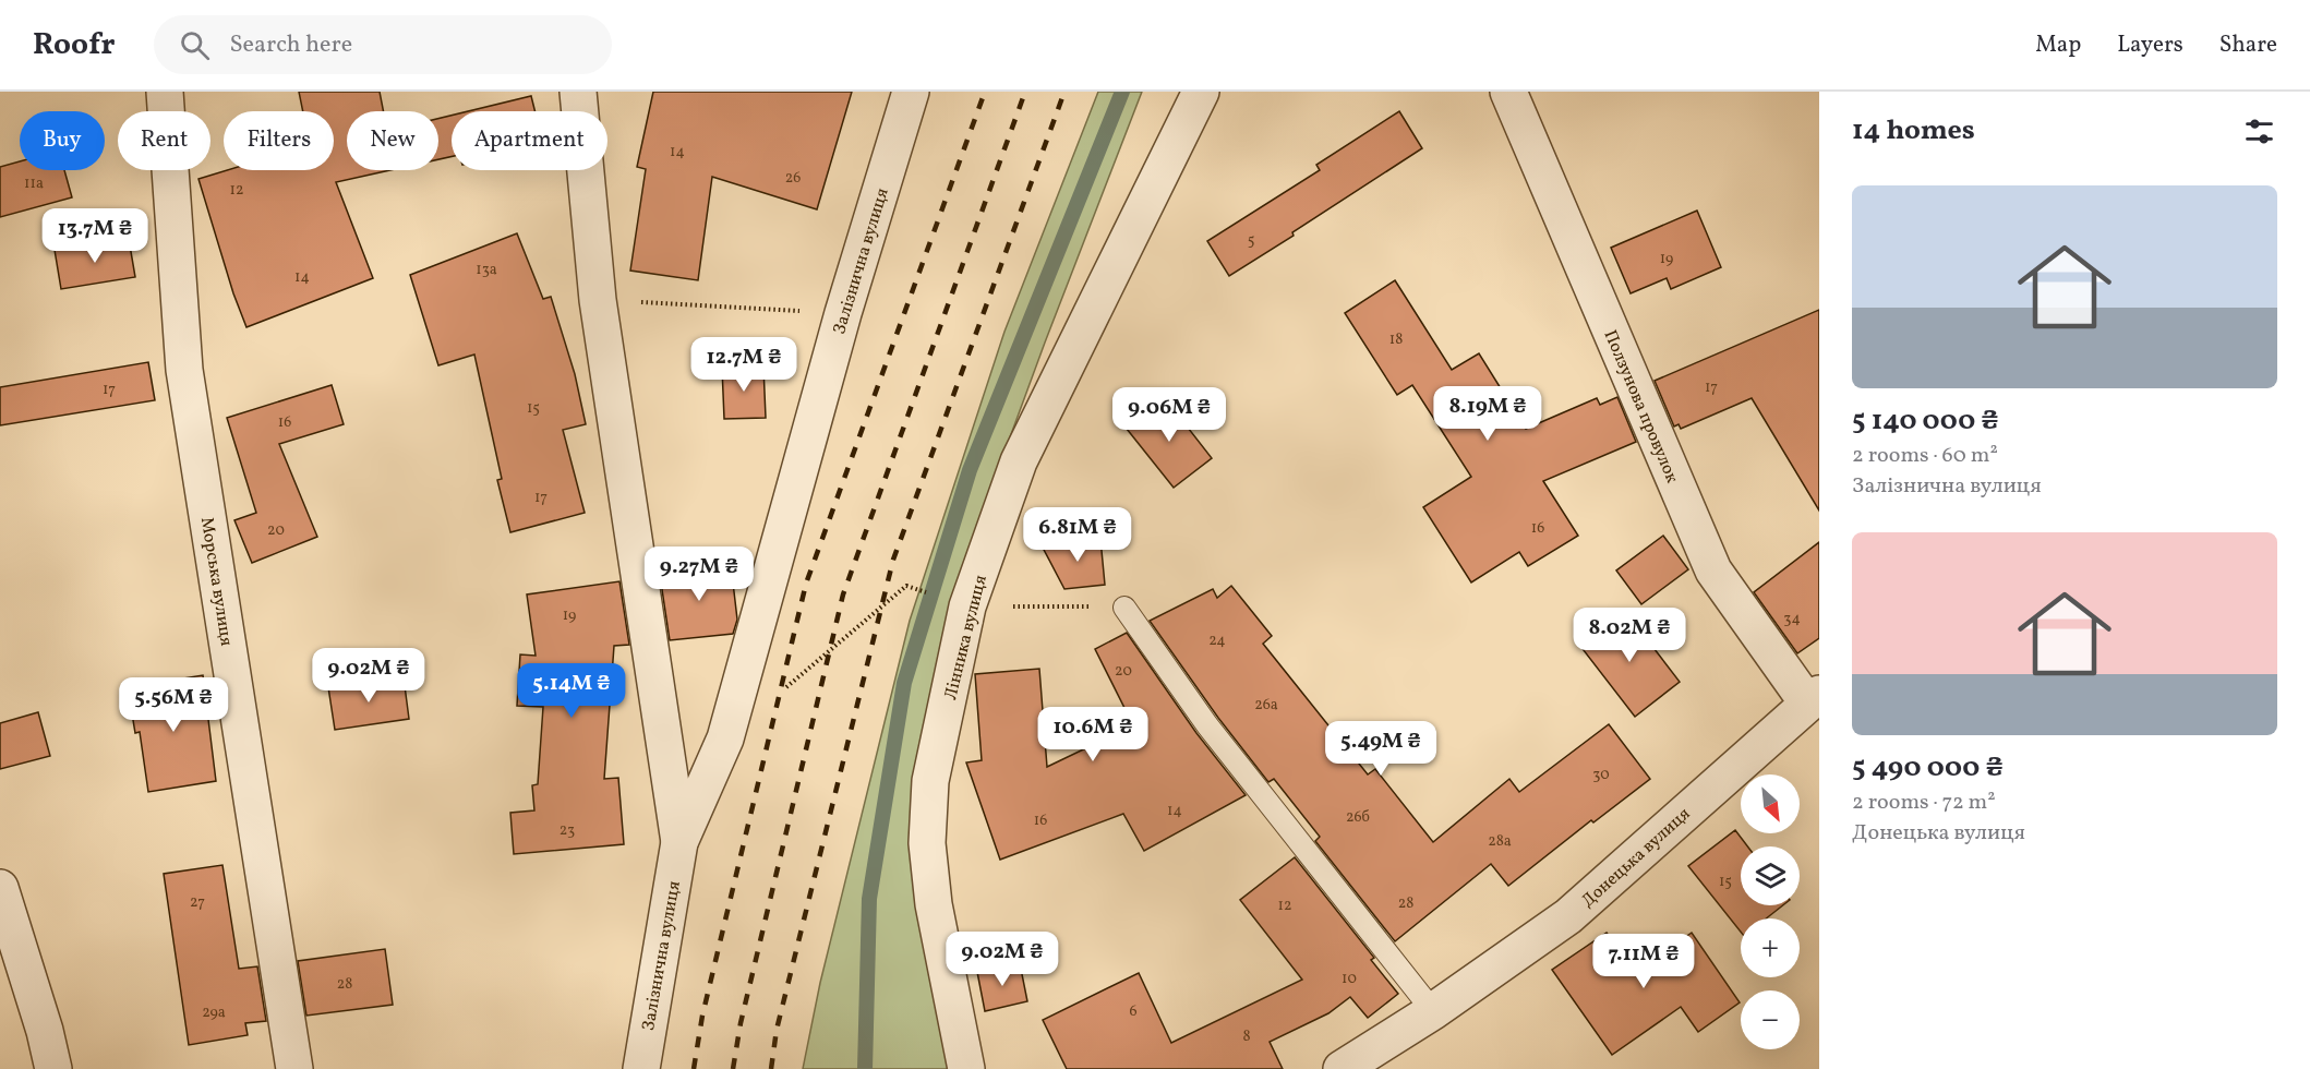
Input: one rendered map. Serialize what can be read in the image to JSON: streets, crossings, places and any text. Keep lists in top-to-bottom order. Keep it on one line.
{"streets":{"street":["Залізнична вулиця","Ползунова провулок","Морська вулиця","Лінника вулиця","Донецька вулиця"]},"crossings":[["Ползунова провулок","Донецька вулиця"]],"house_numbers":["14","26","11а","12","5","19","13а","14","18","17","17","15","16","17","16","20","19","34","24","20","26а","30","14","26б","16","23","28а","15","27","28","12","10","28","6","29а","8"],"north":"bottom right","page":{"header":"Roofr","search":"Search here","nav":["Map","Layers","Share"],"heading":"14 homes","chip":["Buy","Rent","Filters","New","Apartment"],"list":[{"name":"5 140 000 ₴","note":"2 rooms · 60 m² · Залізнична вулиця"},{"name":"5 490 000 ₴","note":"2 rooms · 72 m² · Донецька вулиця"}],"price":["13.7M ₴","12.7M ₴","8.19M ₴","9.06M ₴","6.81M ₴","9.27M ₴","8.02M ₴","9.02M ₴","5.14M ₴","5.56M ₴","10.6M ₴","5.49M ₴","9.02M ₴","7.11M ₴"],"map_buttons":["+","−"]}}
